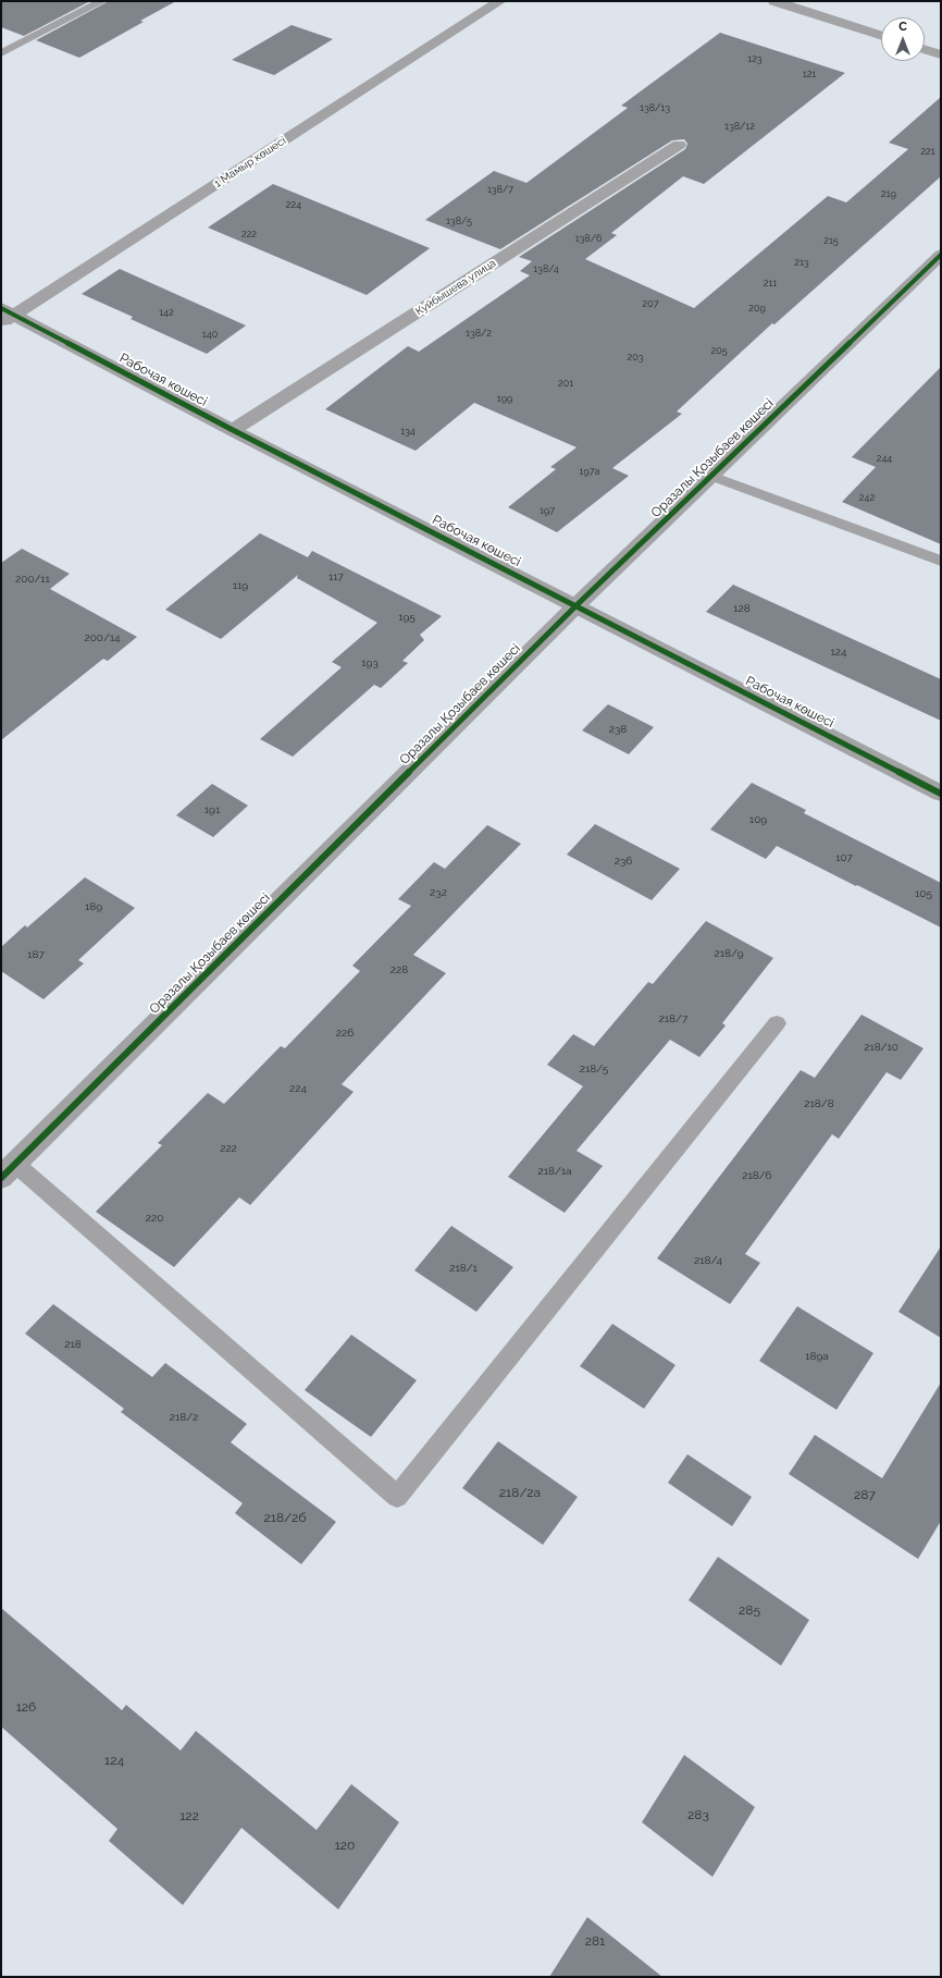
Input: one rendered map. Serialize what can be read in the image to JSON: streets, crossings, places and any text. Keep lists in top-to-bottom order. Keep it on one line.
{"streets":{"street":["1 Мамыр көшесі","Куйбышева улица","Рабочая көшесі","Оразалы Қозыбаев көшесі"]},"crossings":[["1 Мамыр көшесі","Рабочая көшесі"],["Куйбышева улица","Рабочая көшесі"],["Рабочая көшесі","Оразалы Қозыбаев көшесі"]],"house_numbers":["123","121","138/13","138/12","221","138/7","219","224","138/5","222","138/6","215","213","138/4","211","207","209","142","138/2","140","205","203","201","199","134","244","197а","242","197","117","200/11","119","128","195","200/14","124","193","238","191","109","107","236","232","105","189","218/9","187","228","218/7","226","218/10","218/5","224","218/8","222","218/1а","218/6","220","218/4","218/1","218","189а","218/2","218/2а","287","218/2б","285","126","124","283","122","120","281"],"north":"top"}
